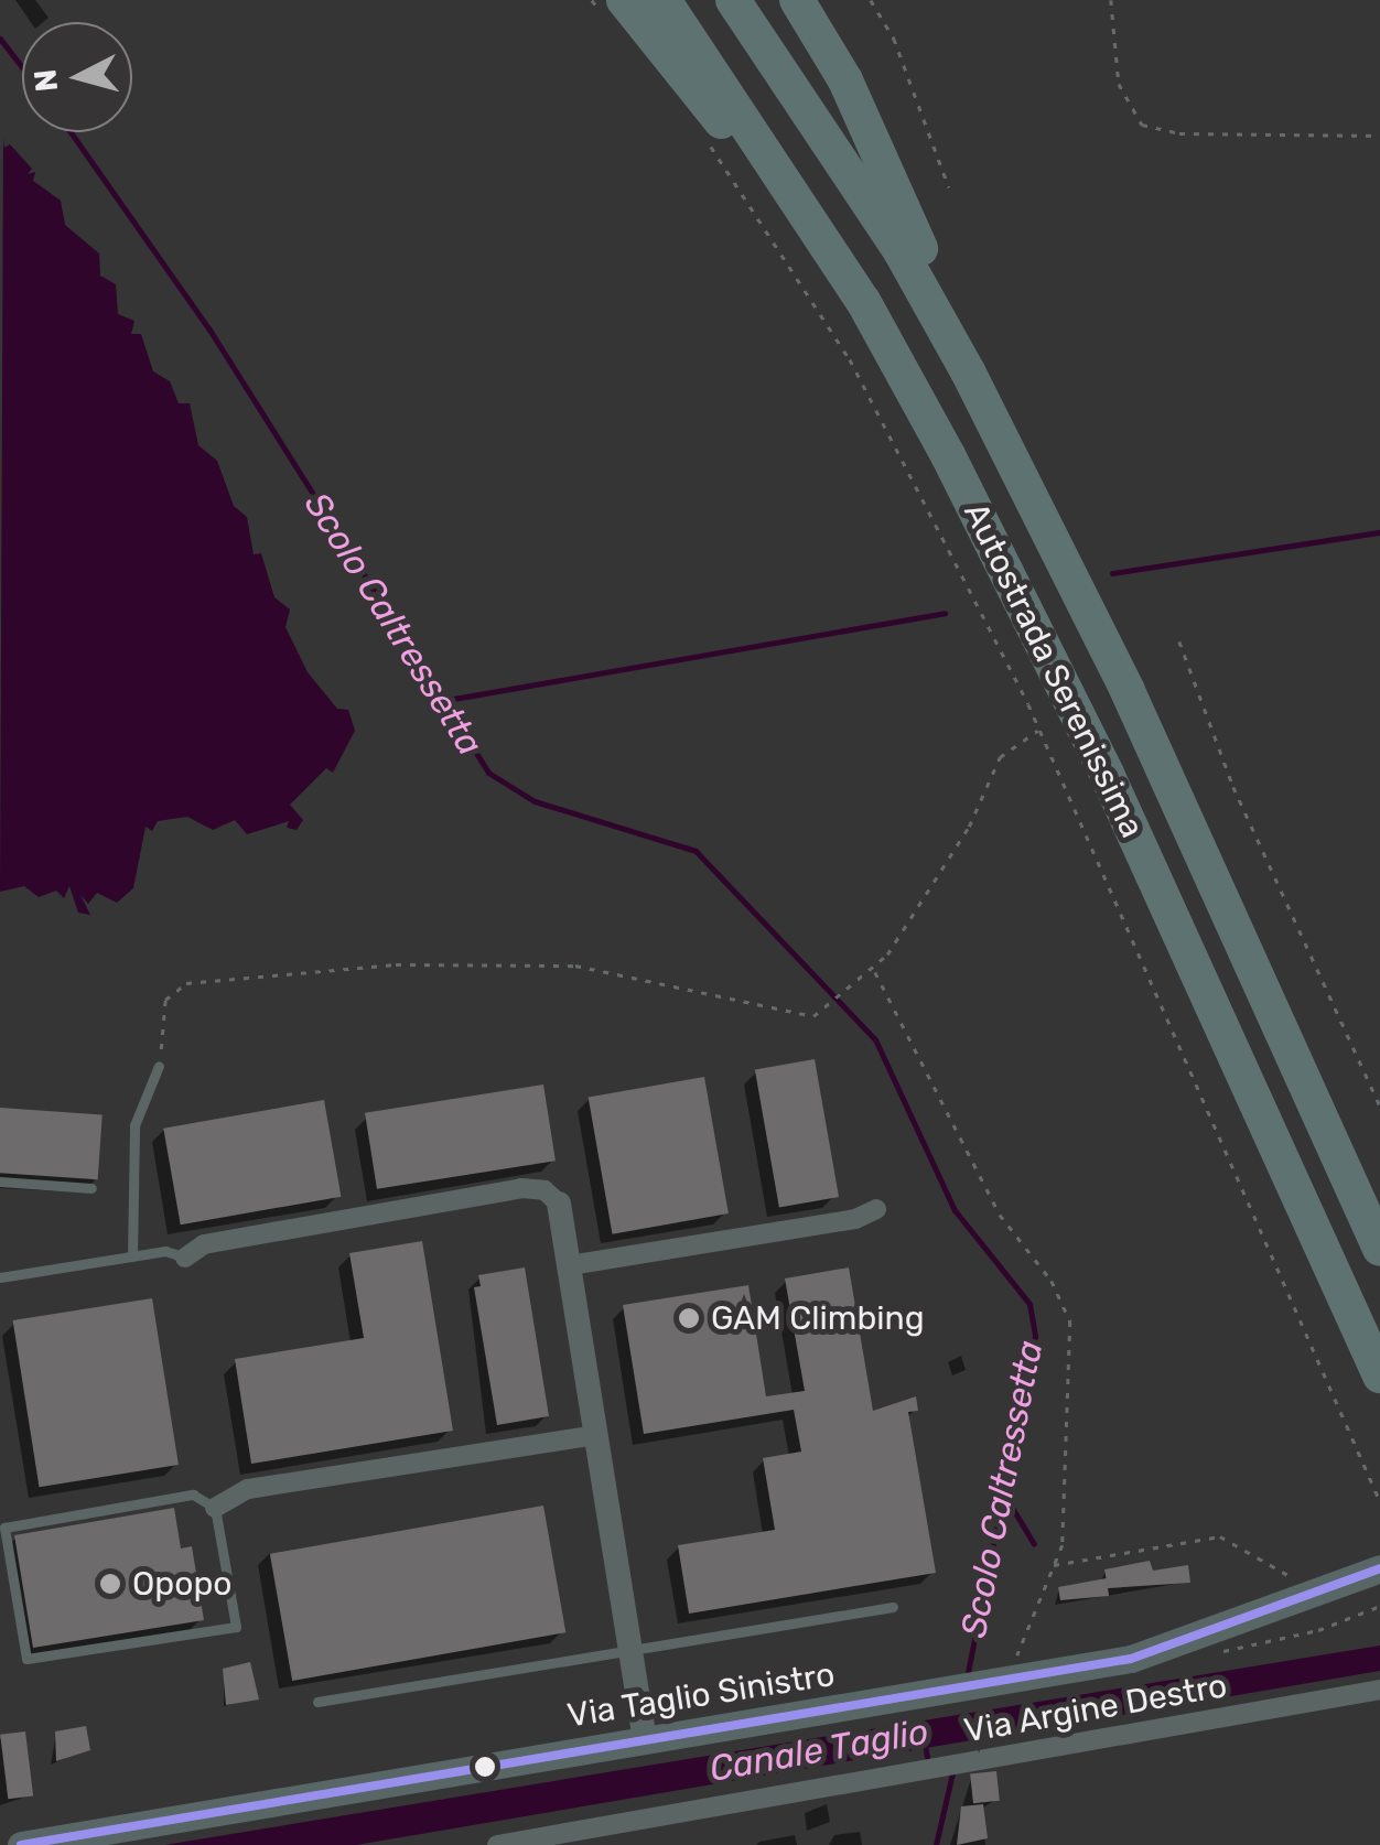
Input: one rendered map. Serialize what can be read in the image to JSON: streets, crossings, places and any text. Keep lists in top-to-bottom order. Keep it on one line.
{"streets":{"highway":["Autostrada Serenissima"],"main road":["Via Taglio Sinistro"],"street":["Via Argine Destro"]},"water":["Scolo Caltressetta","Canale Taglio"],"places":["GAM Climbing","Opopo"],"north":"left"}
